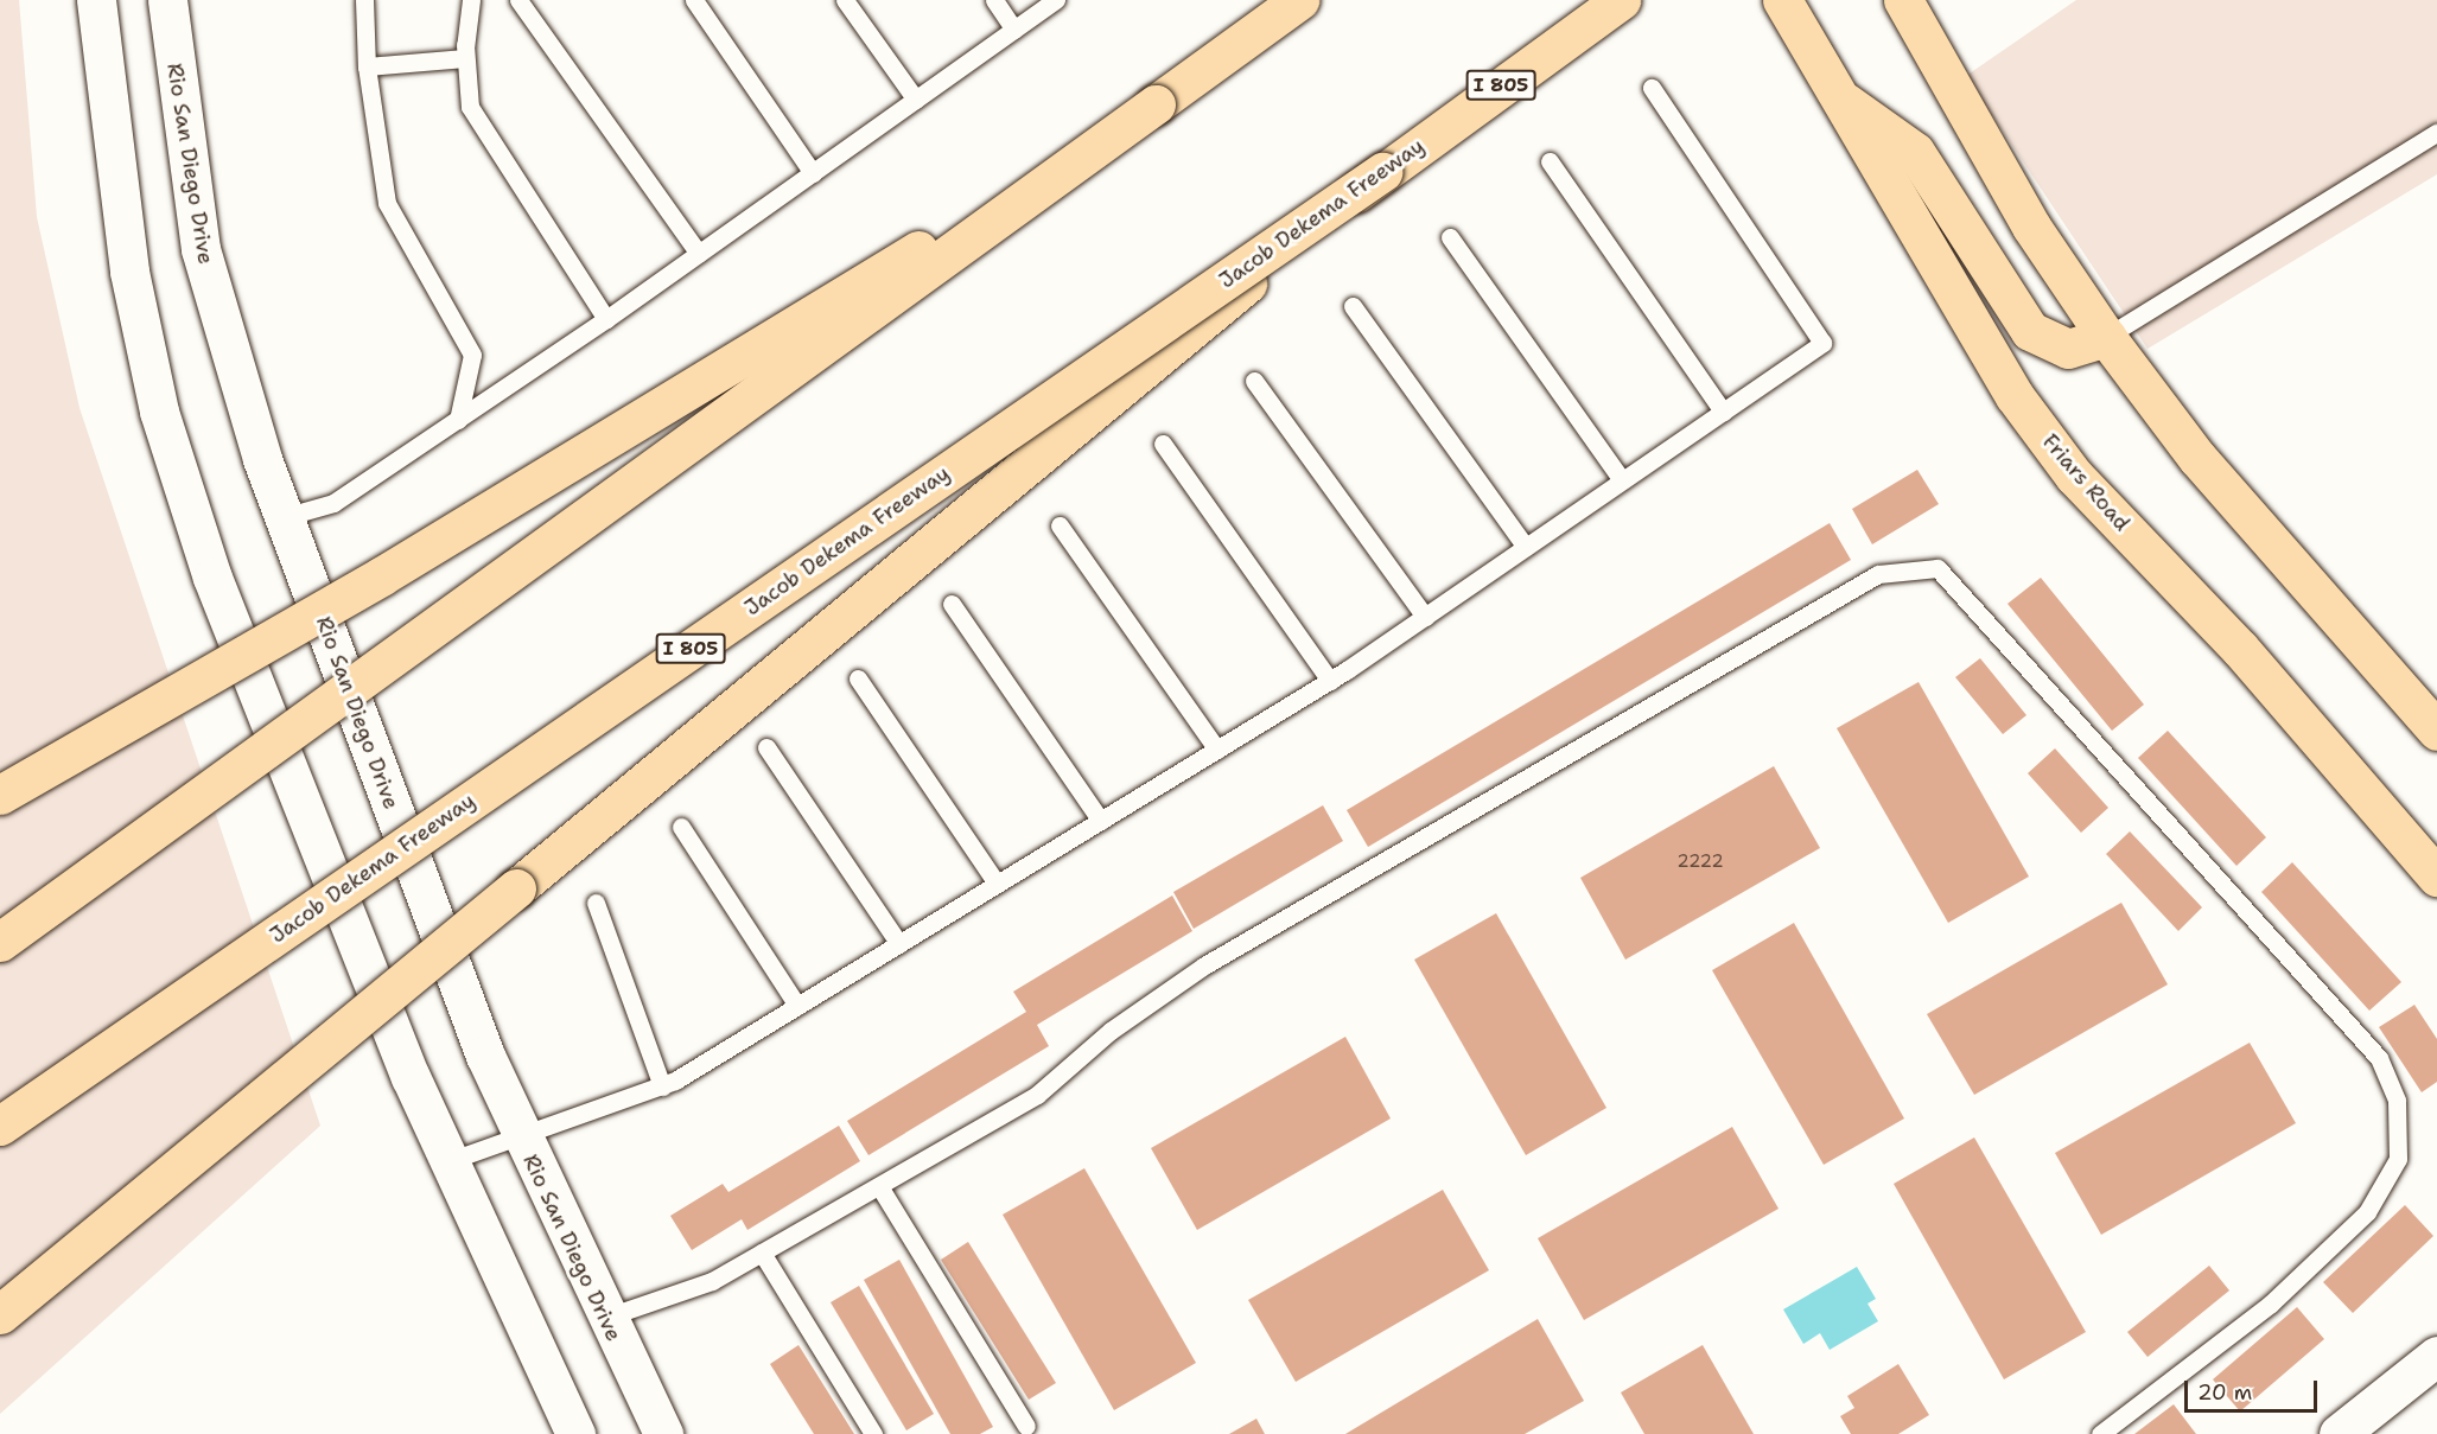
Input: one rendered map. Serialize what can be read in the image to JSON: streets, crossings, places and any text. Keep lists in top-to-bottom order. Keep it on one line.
{"streets":{"highway":["I 805","Jacob Dekema Freeway","Friars Road"],"main road":["Rio San Diego Drive"]},"house_numbers":["2222"],"scale_bar":"20 m"}
